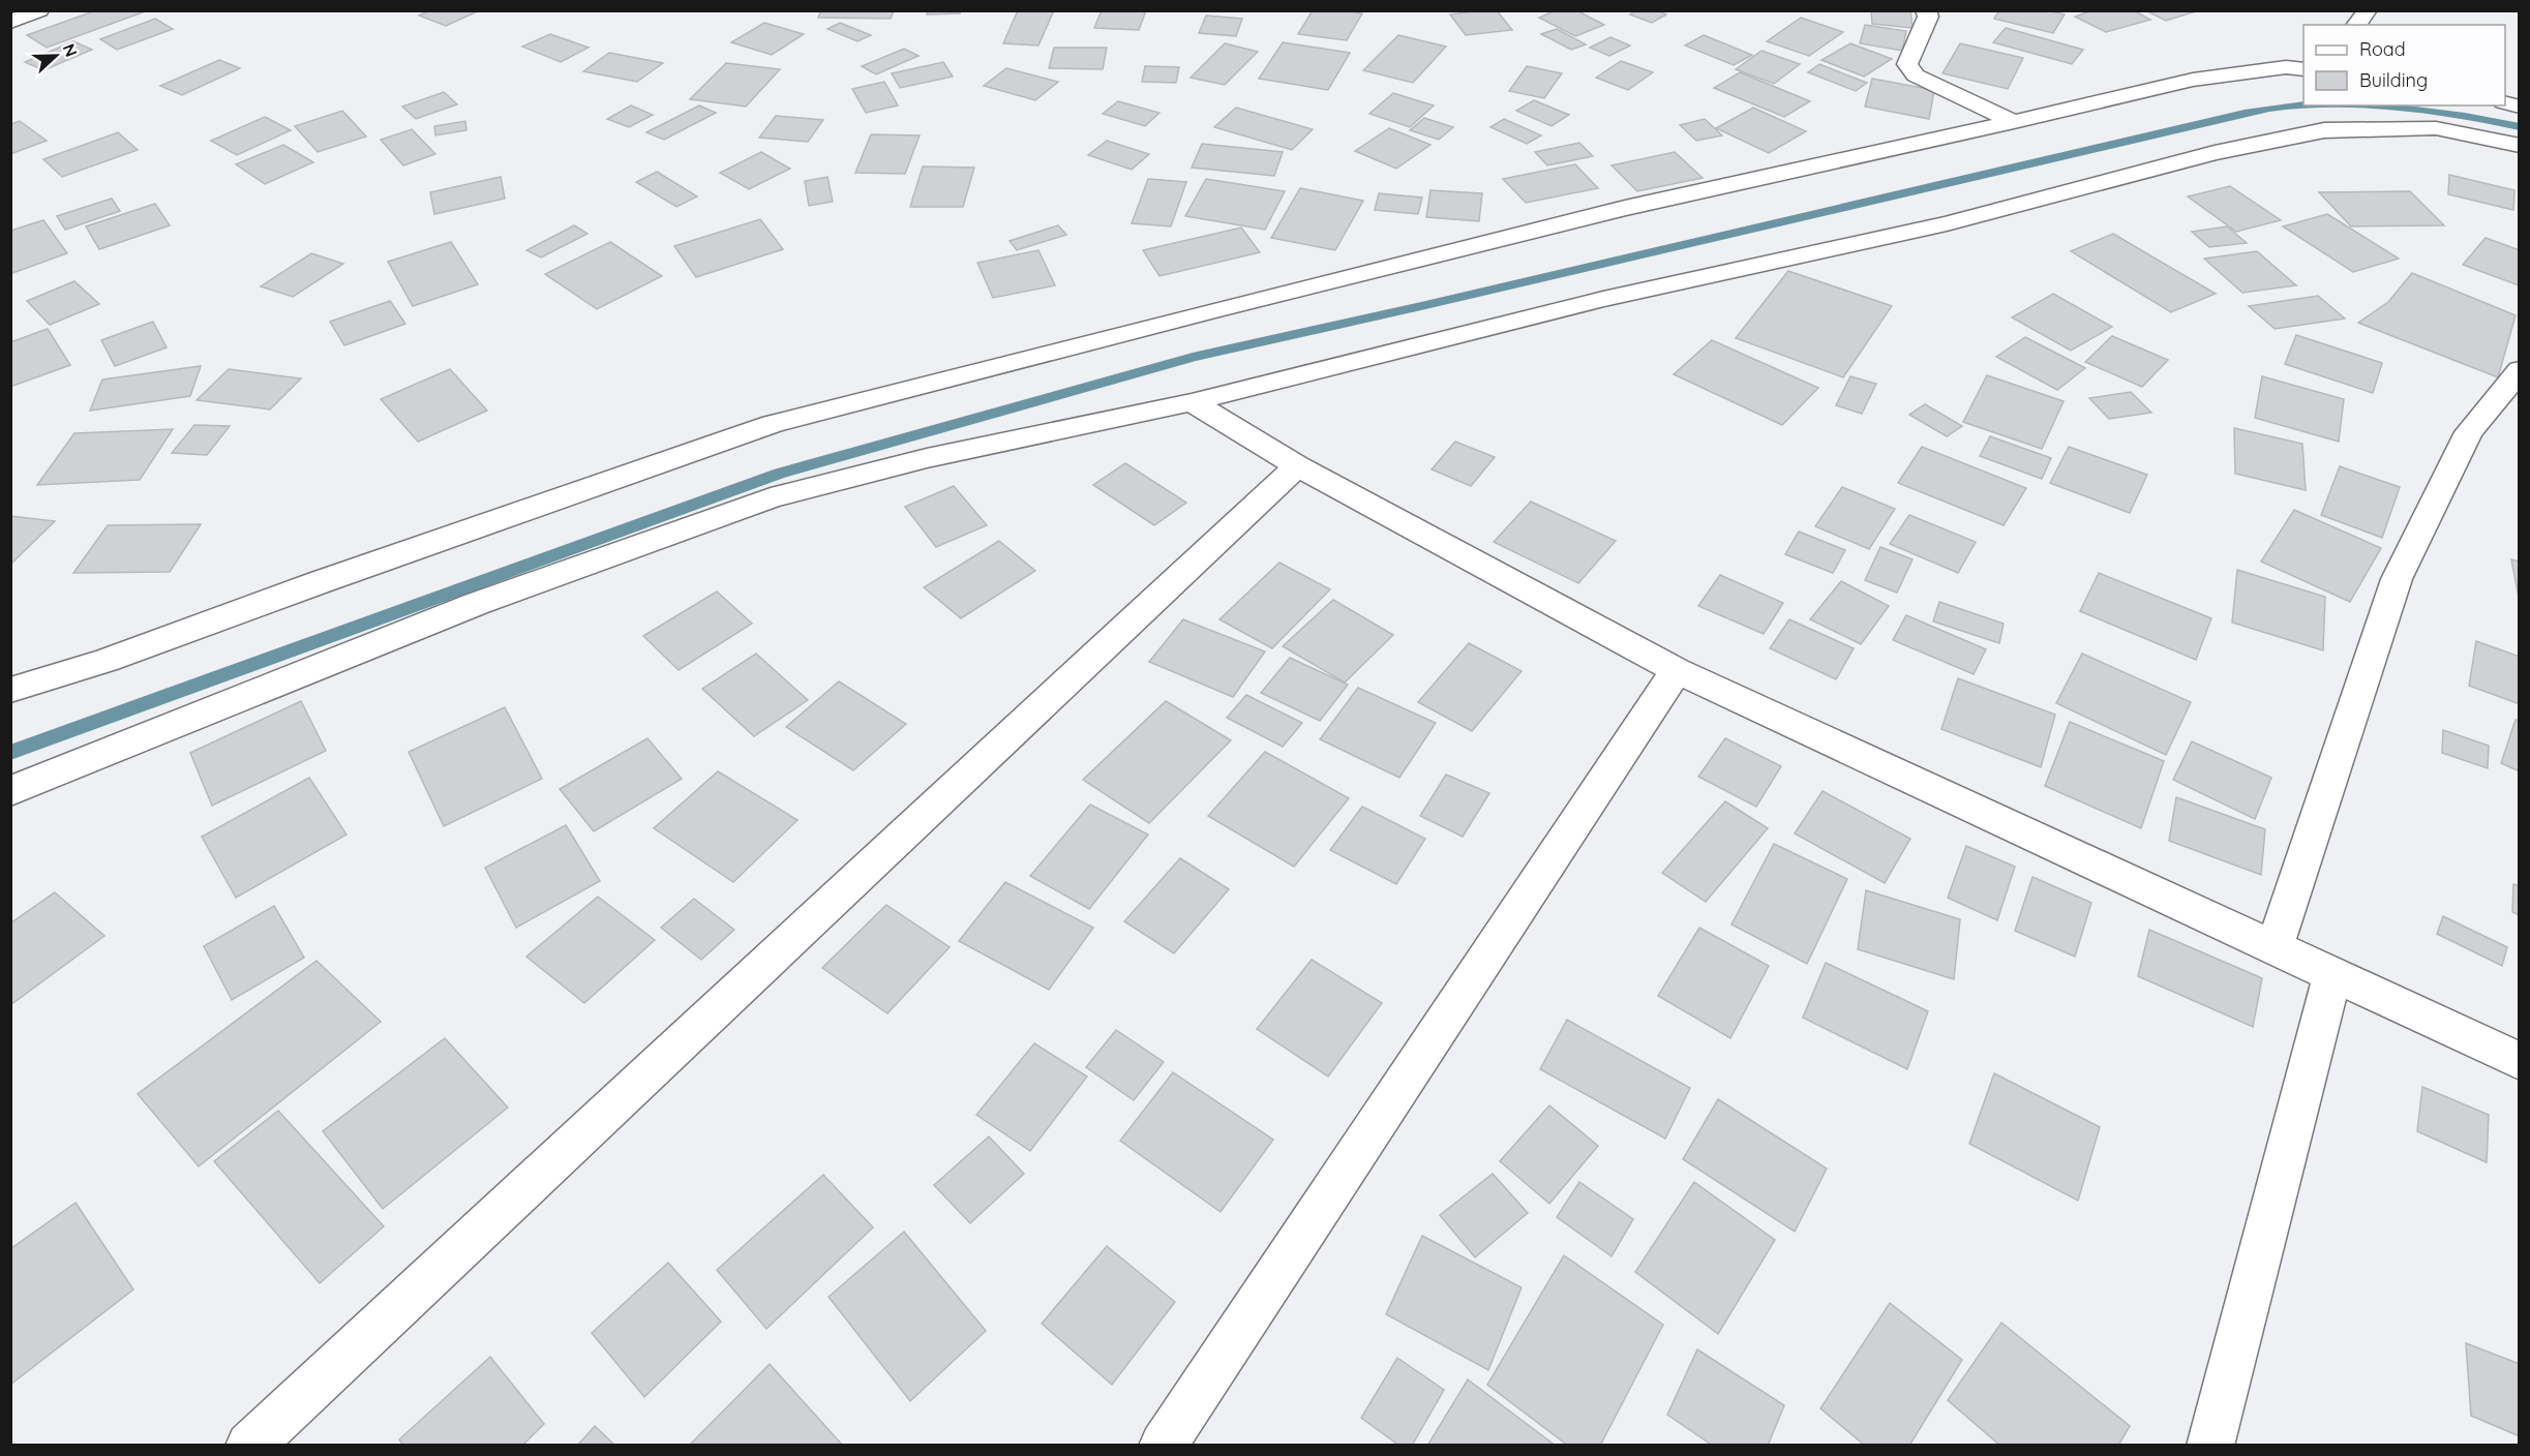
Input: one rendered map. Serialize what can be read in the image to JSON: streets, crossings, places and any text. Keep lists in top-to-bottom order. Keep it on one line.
{"legend":["Road","Building"],"north":"right"}
